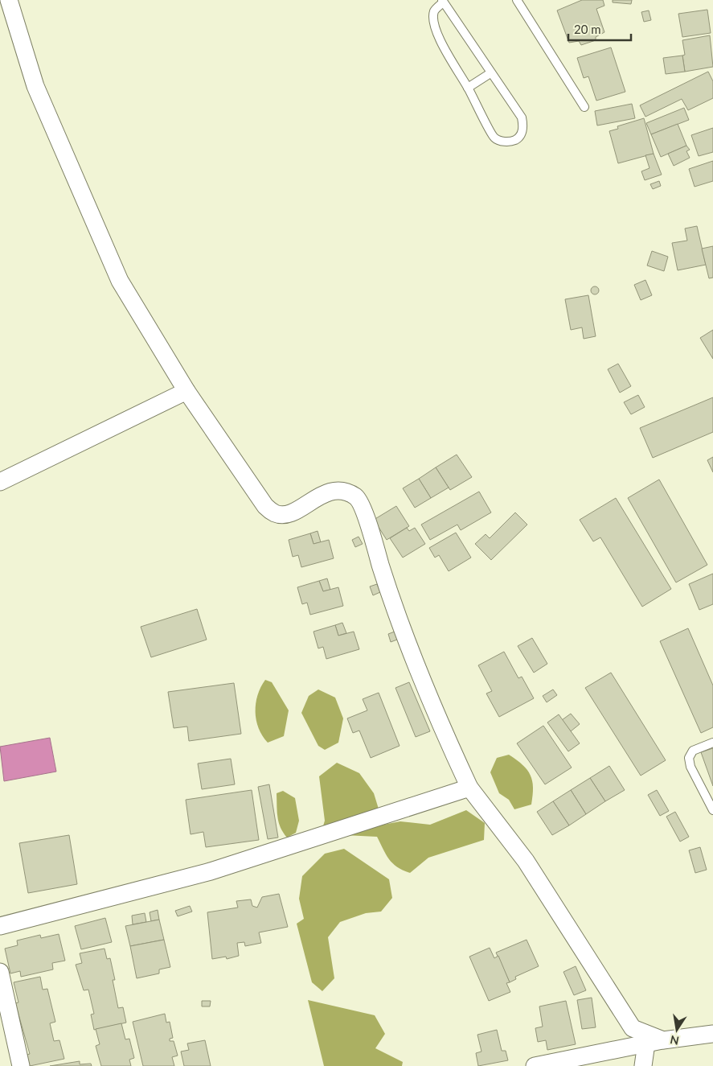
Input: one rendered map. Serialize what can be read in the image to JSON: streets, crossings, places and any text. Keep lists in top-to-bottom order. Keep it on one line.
{"scale_bar":"20 m","north":"bottom"}
